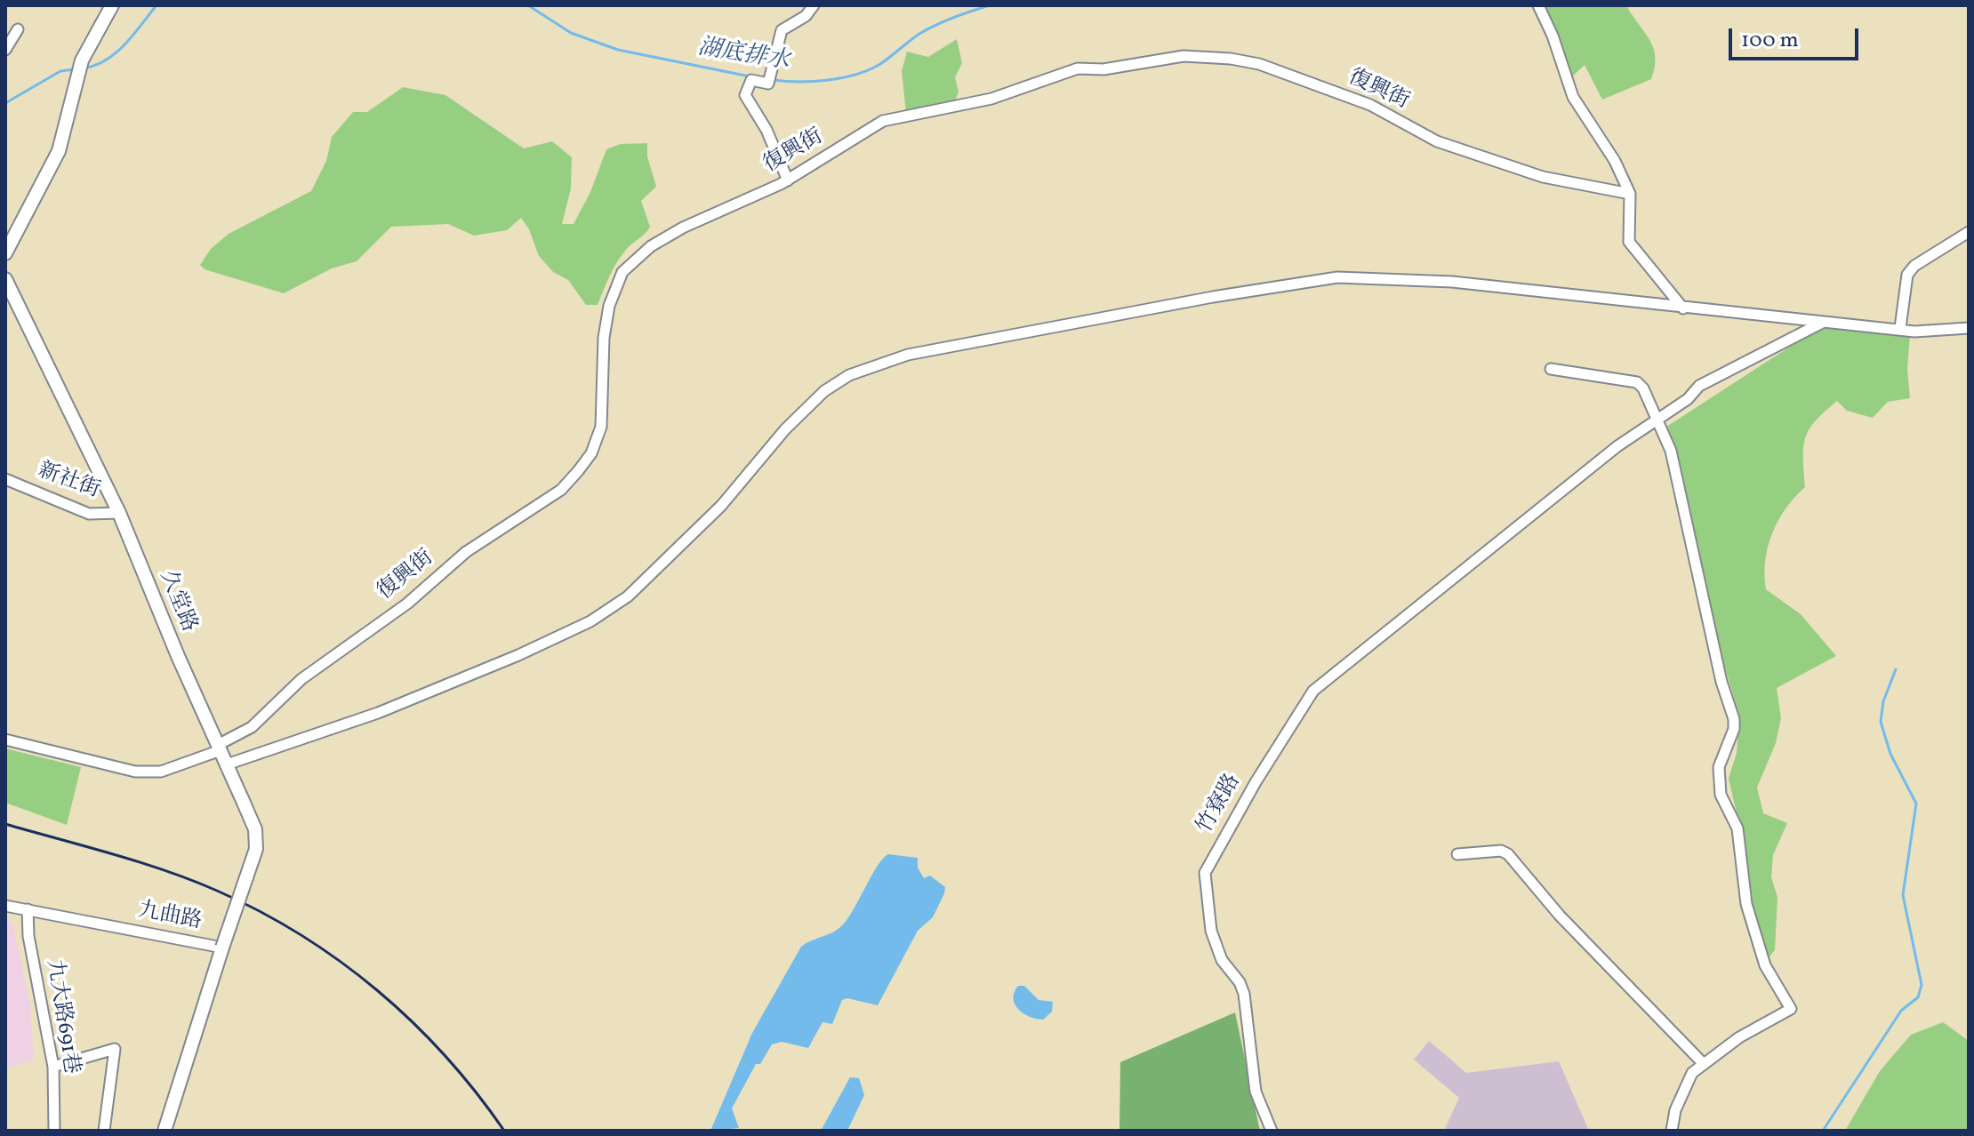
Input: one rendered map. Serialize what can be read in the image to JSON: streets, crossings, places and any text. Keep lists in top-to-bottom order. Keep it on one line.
{"streets":{"street":["復興街","新社街","久堂路","竹寮路","九曲路","九大路691巷"]},"crossings":[["復興街","久堂路"],["新社街","久堂路"],["久堂路","九曲路"],["九曲路","九大路691巷"]],"water":["湖底排水"],"scale_bar":"100 m"}
